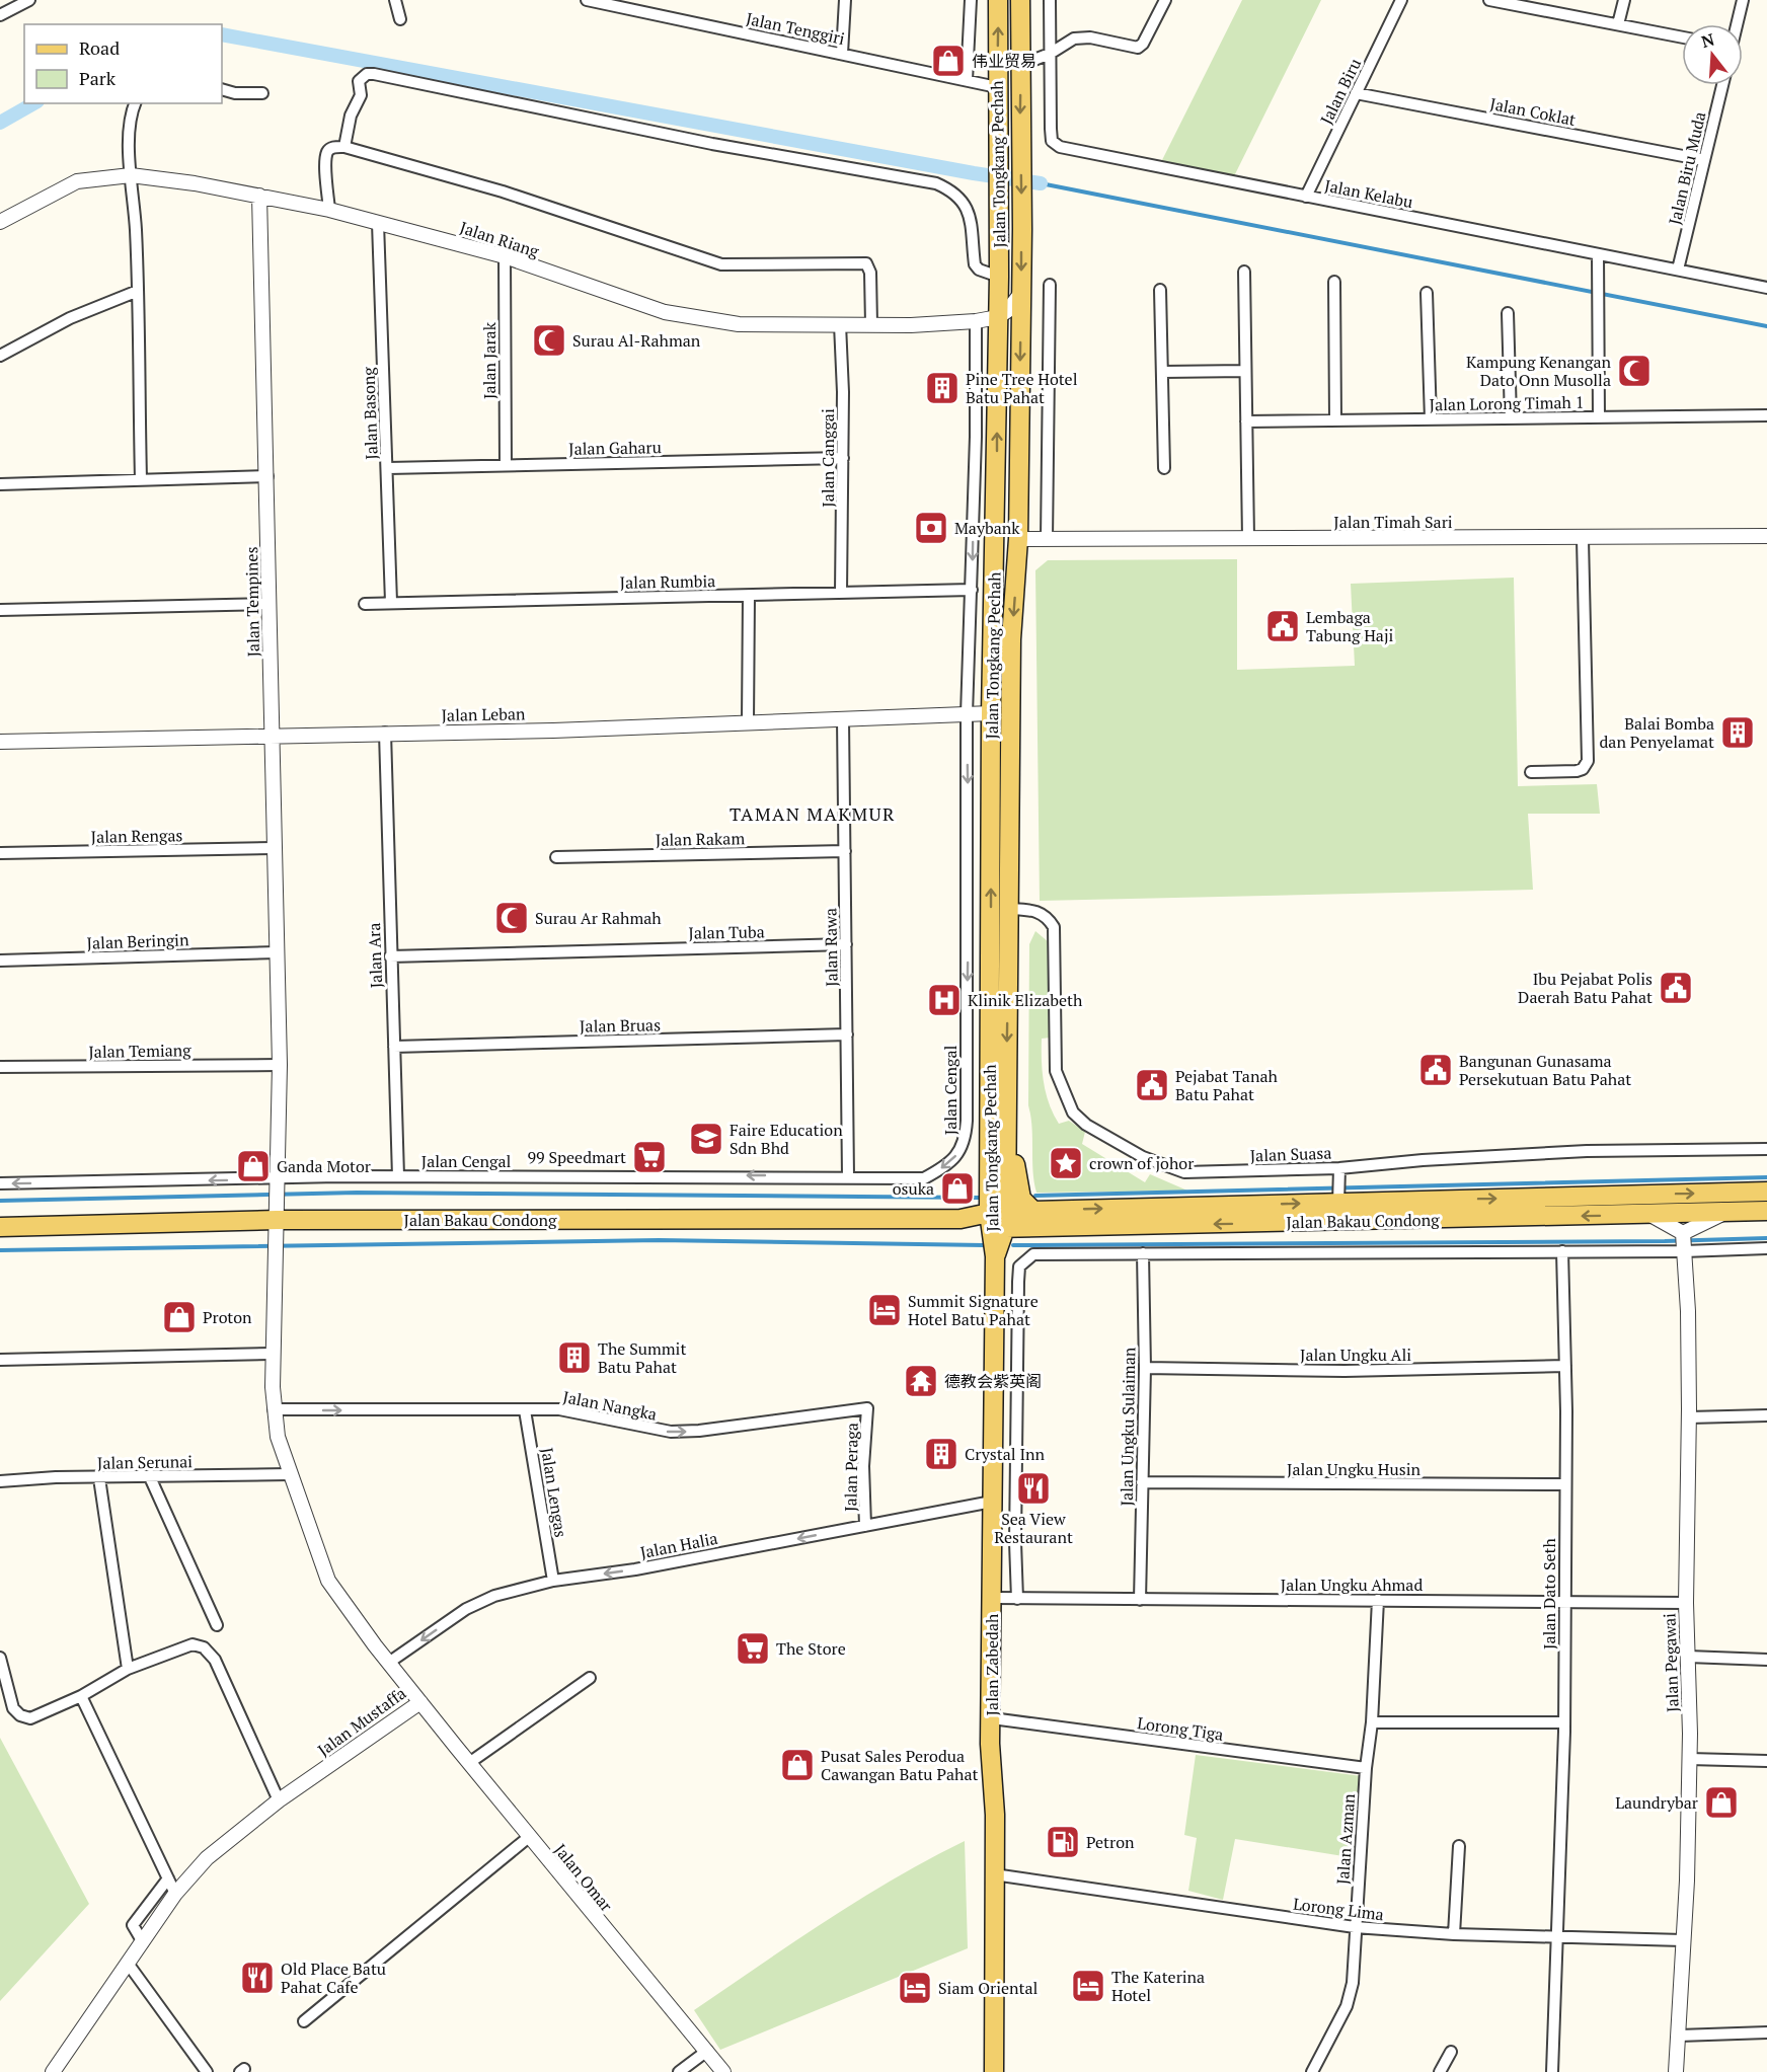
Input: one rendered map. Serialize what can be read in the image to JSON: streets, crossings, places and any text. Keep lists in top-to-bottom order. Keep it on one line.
{"streets":{"main road":["Jalan Tongkang Pechah","Jalan Bakau Condong","Jalan Zabedah"],"street":["Jalan Tenggiri","Jalan Biru","Jalan Coklat","Jalan Biru Muda","Jalan Kelabu","Jalan Riang","Jalan Jarak","Jalan Lorong Timah 1","Jalan Basong","Jalan Gaharu","Jalan Canggai","Jalan Timah Sari","Jalan Rumbia","Jalan Tempines","Jalan Leban","Jalan Rengas","Jalan Rakam","Jalan Tuba","Jalan Beringin","Jalan Rawa","Jalan Ara","Jalan Bruas","Jalan Temiang","Jalan Cengal","Jalan Suasa","Jalan Ungku Ali","Jalan Nangka","Jalan Ungku Sulaiman","Jalan Serunai","Jalan Peraga","Jalan Ungku Husin","Jalan Lengas","Jalan Halia","Jalan Ungku Ahmad","Jalan Dato Seth","Jalan Pegawai","Jalan Mustaffa","Lorong Tiga","Jalan Azman","Jalan Omar","Lorong Lima"]},"crossings":[["Jalan Tenggiri","Jalan Tongkang Pechah"],["Jalan Biru","Jalan Coklat"],["Jalan Biru","Jalan Kelabu"],["Jalan Coklat","Jalan Biru Muda"],["Jalan Tongkang Pechah","Jalan Riang"],["Jalan Tongkang Pechah","Jalan Timah Sari"],["Jalan Tongkang Pechah","Jalan Leban"],["Jalan Tongkang Pechah","Jalan Suasa"],["Jalan Tongkang Pechah","Jalan Bakau Condong"],["Jalan Tongkang Pechah","Jalan Zabedah"],["Jalan Biru Muda","Jalan Kelabu"],["Jalan Riang","Jalan Jarak"],["Jalan Riang","Jalan Basong"],["Jalan Riang","Jalan Canggai"],["Jalan Riang","Jalan Tempines"],["Jalan Riang","Jalan Cengal"],["Jalan Jarak","Jalan Gaharu"],["Jalan Basong","Jalan Gaharu"],["Jalan Basong","Jalan Rumbia"],["Jalan Gaharu","Jalan Canggai"],["Jalan Canggai","Jalan Rumbia"],["Jalan Rumbia","Jalan Cengal"],["Jalan Tempines","Jalan Leban"],["Jalan Tempines","Jalan Rengas"],["Jalan Tempines","Jalan Beringin"],["Jalan Tempines","Jalan Temiang"],["Jalan Tempines","Jalan Mustaffa"],["Jalan Leban","Jalan Rawa"],["Jalan Leban","Jalan Ara"],["Jalan Leban","Jalan Cengal"],["Jalan Rakam","Jalan Rawa"],["Jalan Tuba","Jalan Rawa"],["Jalan Tuba","Jalan Ara"],["Jalan Rawa","Jalan Bruas"],["Jalan Rawa","Jalan Cengal"],["Jalan Ara","Jalan Bruas"],["Jalan Ara","Jalan Cengal"],["Jalan Temiang","Jalan Mustaffa"],["Jalan Cengal","Jalan Mustaffa"],["Jalan Bakau Condong","Jalan Mustaffa"],["Jalan Ungku Ali","Jalan Ungku Sulaiman"],["Jalan Ungku Ali","Jalan Dato Seth"],["Jalan Nangka","Jalan Peraga"],["Jalan Nangka","Jalan Lengas"],["Jalan Nangka","Jalan Mustaffa"],["Jalan Ungku Sulaiman","Jalan Ungku Husin"],["Jalan Ungku Sulaiman","Jalan Ungku Ahmad"],["Jalan Serunai","Jalan Mustaffa"],["Jalan Peraga","Jalan Halia"],["Jalan Ungku Husin","Jalan Dato Seth"],["Jalan Lengas","Jalan Halia"],["Jalan Halia","Jalan Zabedah"],["Jalan Halia","Jalan Mustaffa"],["Jalan Ungku Ahmad","Jalan Dato Seth"],["Jalan Ungku Ahmad","Jalan Pegawai"],["Jalan Ungku Ahmad","Jalan Zabedah"],["Jalan Ungku Ahmad","Jalan Azman"],["Jalan Dato Seth","Lorong Lima"],["Jalan Pegawai","Lorong Lima"],["Jalan Zabedah","Lorong Tiga"],["Jalan Zabedah","Lorong Lima"],["Jalan Mustaffa","Jalan Omar"],["Lorong Tiga","Jalan Azman"],["Jalan Azman","Lorong Lima"]],"one_way":["Jalan Nangka","Jalan Halia"],"districts":["TAMAN MAKMUR"],"places":{"shop":["伟业贸易","Ganda Motor","osuka","Proton","Pusat Sales Perodua Cawangan Batu Pahat","Laundrybar"],"mosque":["Surau Al-Rahman","Kampung Kenangan Dato Onn Musolla","Surau Ar Rahmah"],"building":["Pine Tree Hotel Batu Pahat","Balai Bomba dan Penyelamat","The Summit Batu Pahat","Crystal Inn"],"bank":["Maybank"],"public building":["Lembaga Tabung Haji","Ibu Pejabat Polis Daerah Batu Pahat","Bangunan Gunasama Persekutuan Batu Pahat","Pejabat Tanah Batu Pahat"],"hospital":["Klinik Elizabeth"],"school or university":["Faire Education Sdn Bhd"],"supermarket":["99 Speedmart","The Store"],"place":["crown of johor"],"hotel":["Summit Signature Hotel Batu Pahat","The Katerina Hotel","Siam Oriental"],"temple":["德教会紫英阁"],"restaurant":["Sea View Restaurant","Old Place Batu Pahat Cafe"],"fuel station":["Petron"]},"legend":["Road","Park"],"north":"top"}
